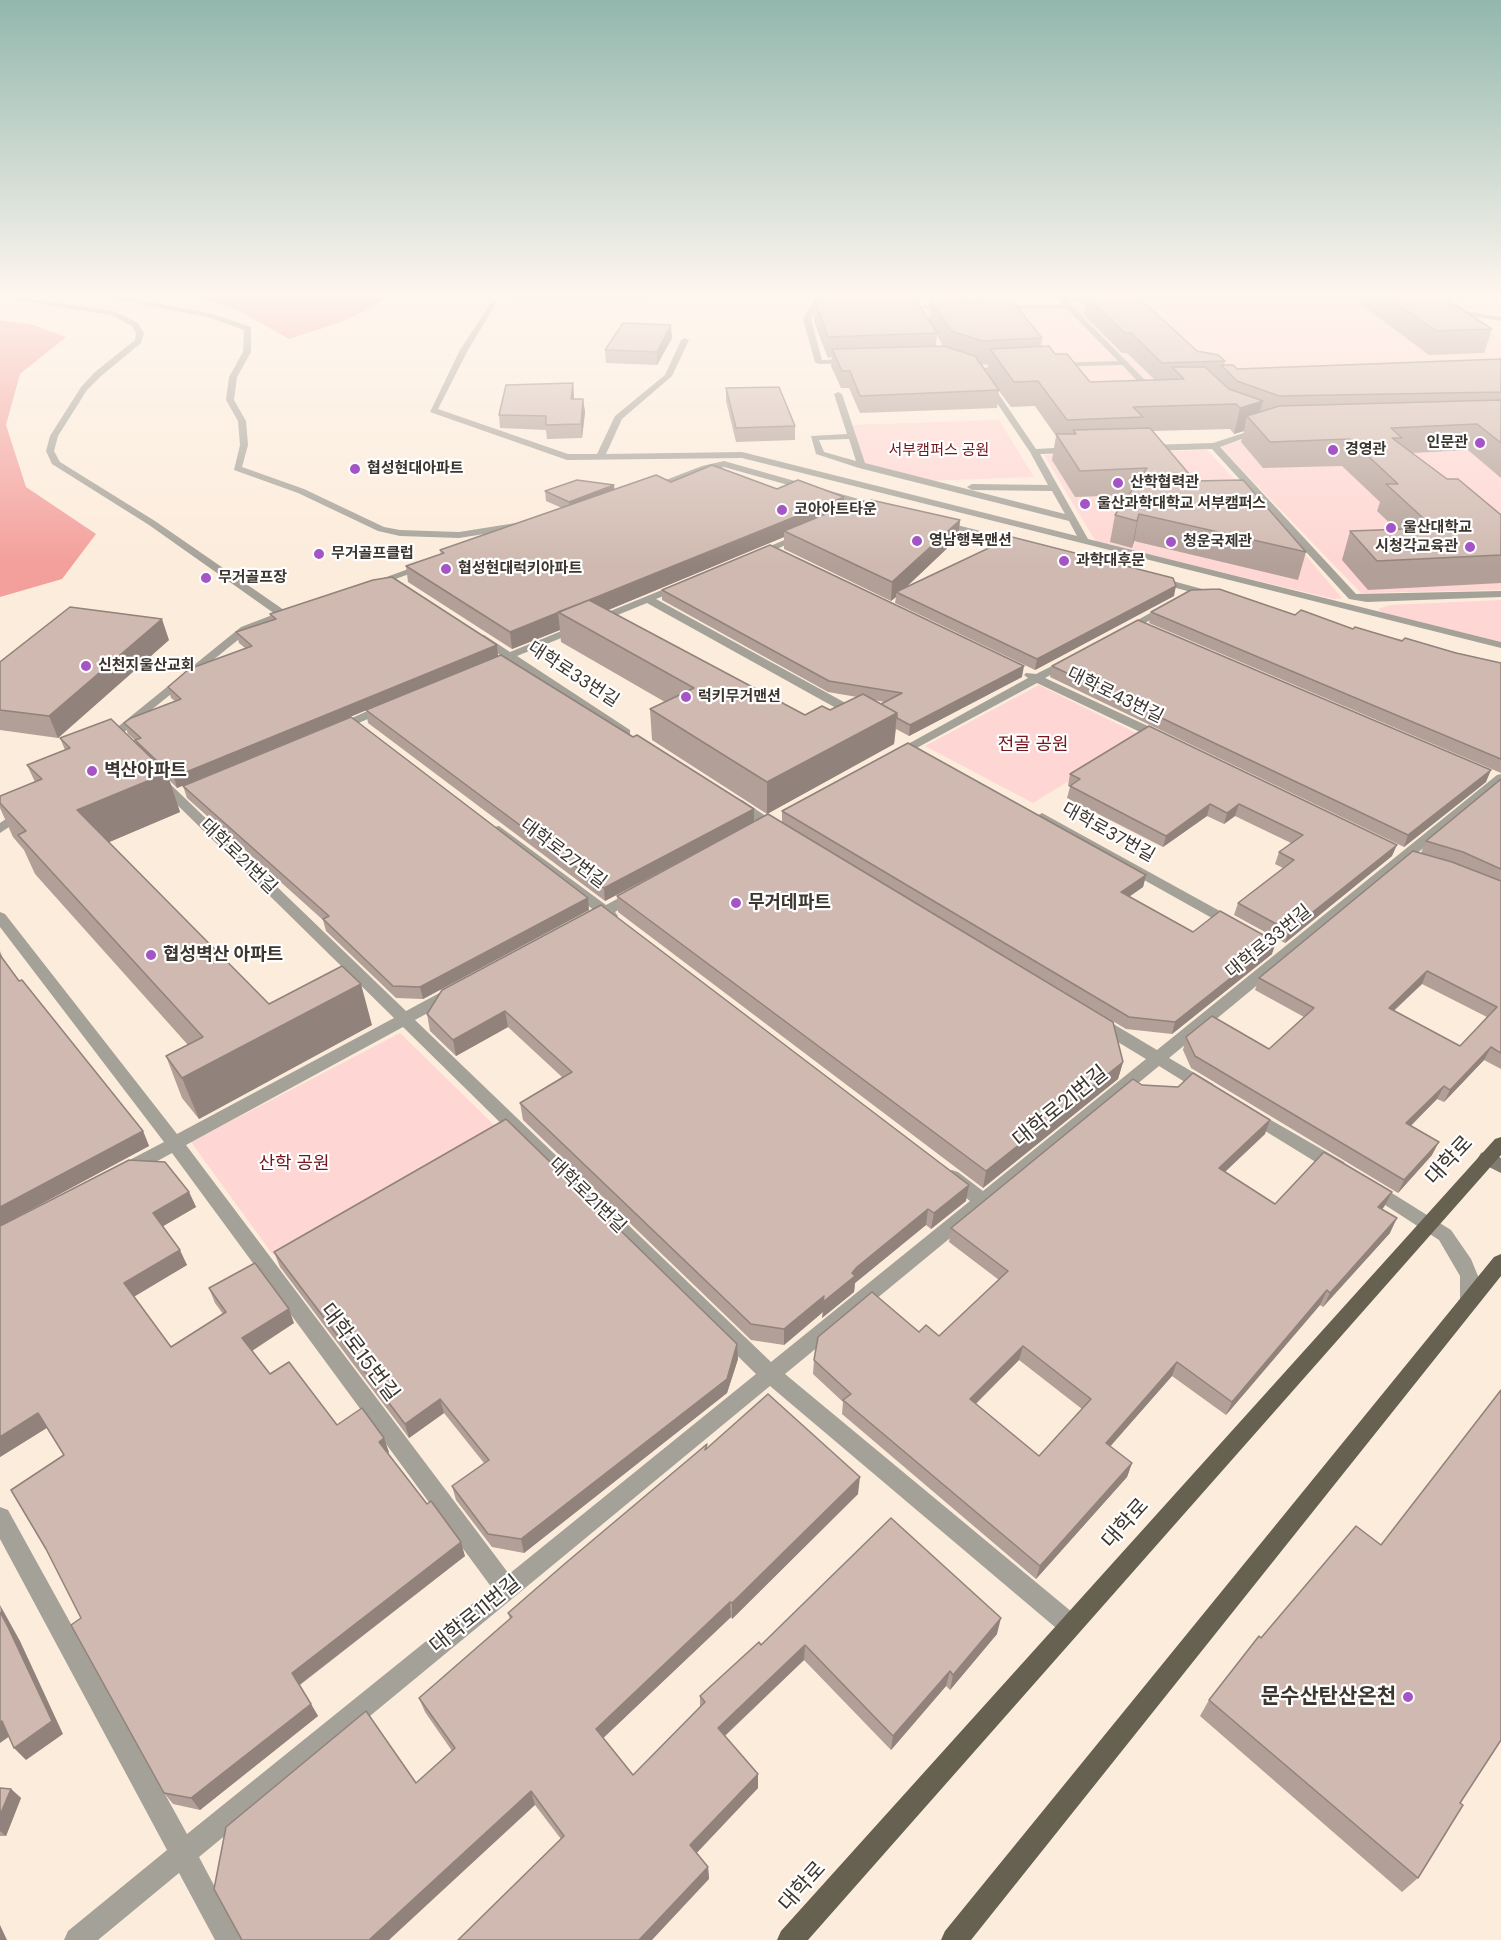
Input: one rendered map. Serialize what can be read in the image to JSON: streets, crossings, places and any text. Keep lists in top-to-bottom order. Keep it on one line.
{"streets":{"main road":["대학로"],"street":["대학로33번길","대학로43번길","대학로37번길","대학로27번길","대학로21번길","대학로15번길","대학로11번길"]},"crossings":[["대학로33번길","대학로21번길"],["대학로21번길","대학로"],["대학로21번길","대학로11번길"],["대학로15번길","대학로11번길"]],"parks":["서부캠퍼스 공원","전골 공원","산학 공원"],"places":["인문관","경영관","협성현대아파트","산학협력관","울산과학대학교 서부캠퍼스","코아아트타운","울산대학교","영남행복맨션","청운국제관","시청각교육관","무거골프클럽","과학대후문","협성현대럭키아파트","무거골프장","신천지울산교회","럭키무거맨션","벽산아파트","무거데파트","협성벽산 아파트","문수산탄산온천"]}
